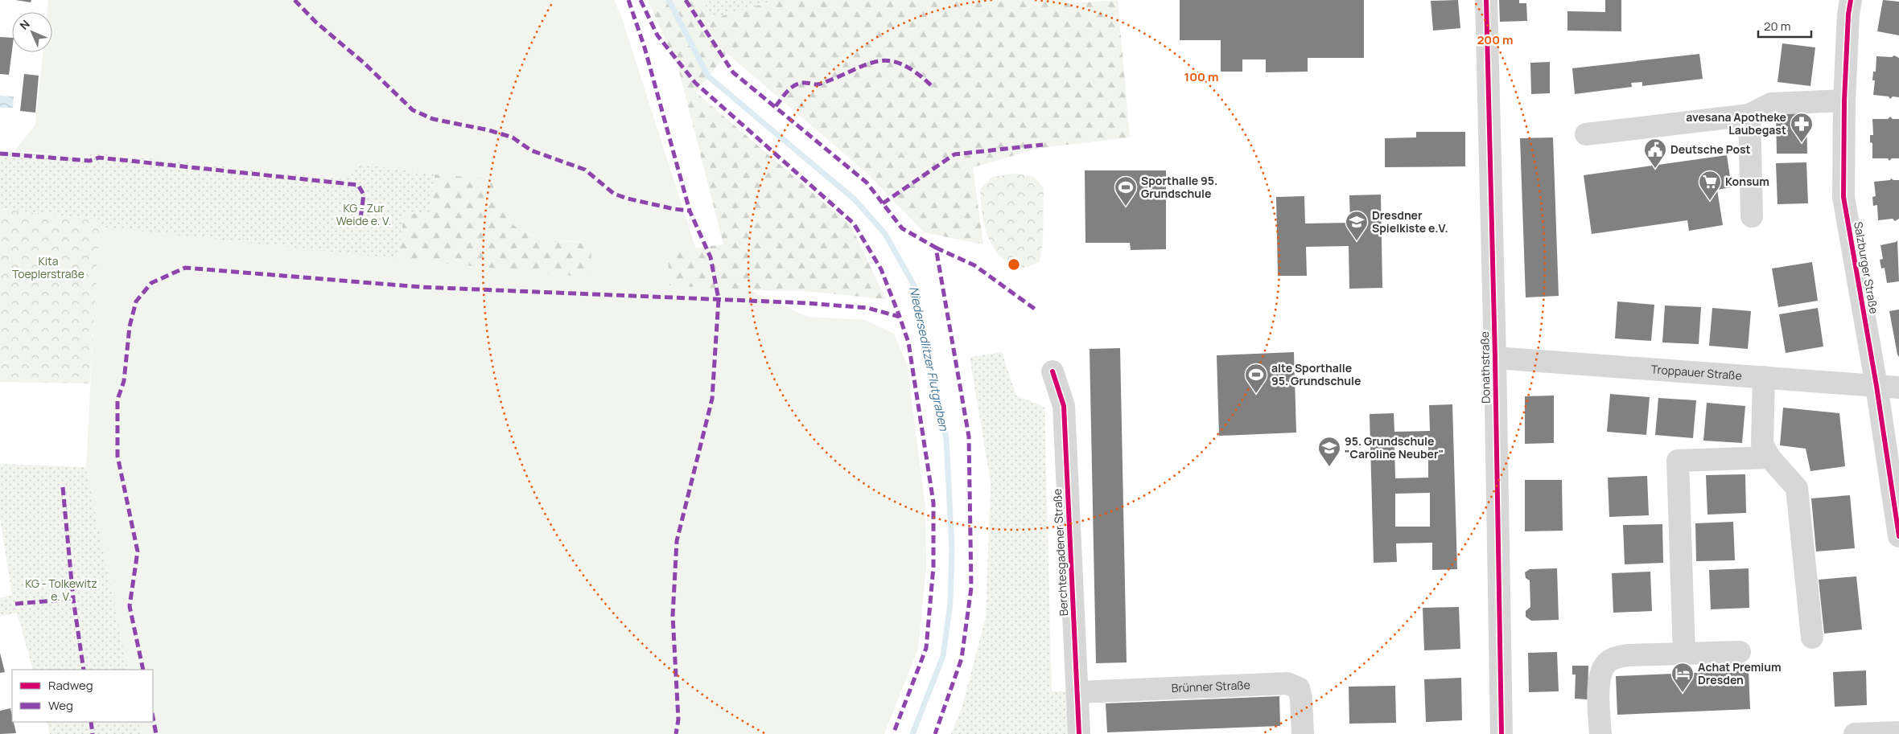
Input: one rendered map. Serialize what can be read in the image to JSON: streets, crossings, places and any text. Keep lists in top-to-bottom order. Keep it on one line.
{"streets":{"street":["Salzburger Straße","Donathstraße","Troppauer Straße","Berchtesgadener Straße","Brünner Straße"]},"crossings":[["Salzburger Straße","Troppauer Straße"],["Donathstraße","Troppauer Straße"],["Berchtesgadener Straße","Brünner Straße"]],"water":["Niedersedlitzer Flutgraben"],"parks":["KG - Zur Weide e. V.","Kita Toeplerstraße","KG - Tolkewitz e. V."],"places":{"pharmacy":["avesana Apotheke Laubegast"],"public building":["Deutsche Post"],"supermarket":["Konsum"],"sports":["Sporthalle 95. Grundschule","alte Sporthalle 95. Grundschule"],"school or university":["Dresdner Spielkiste e.V.","95. Grundschule \"Caroline Neuber\""],"hotel":["Achat Premium Dresden"]},"legend":["Radweg","Weg"],"scale_bar":"20 m","north":"top left","rings":["200 m","100 m"]}
